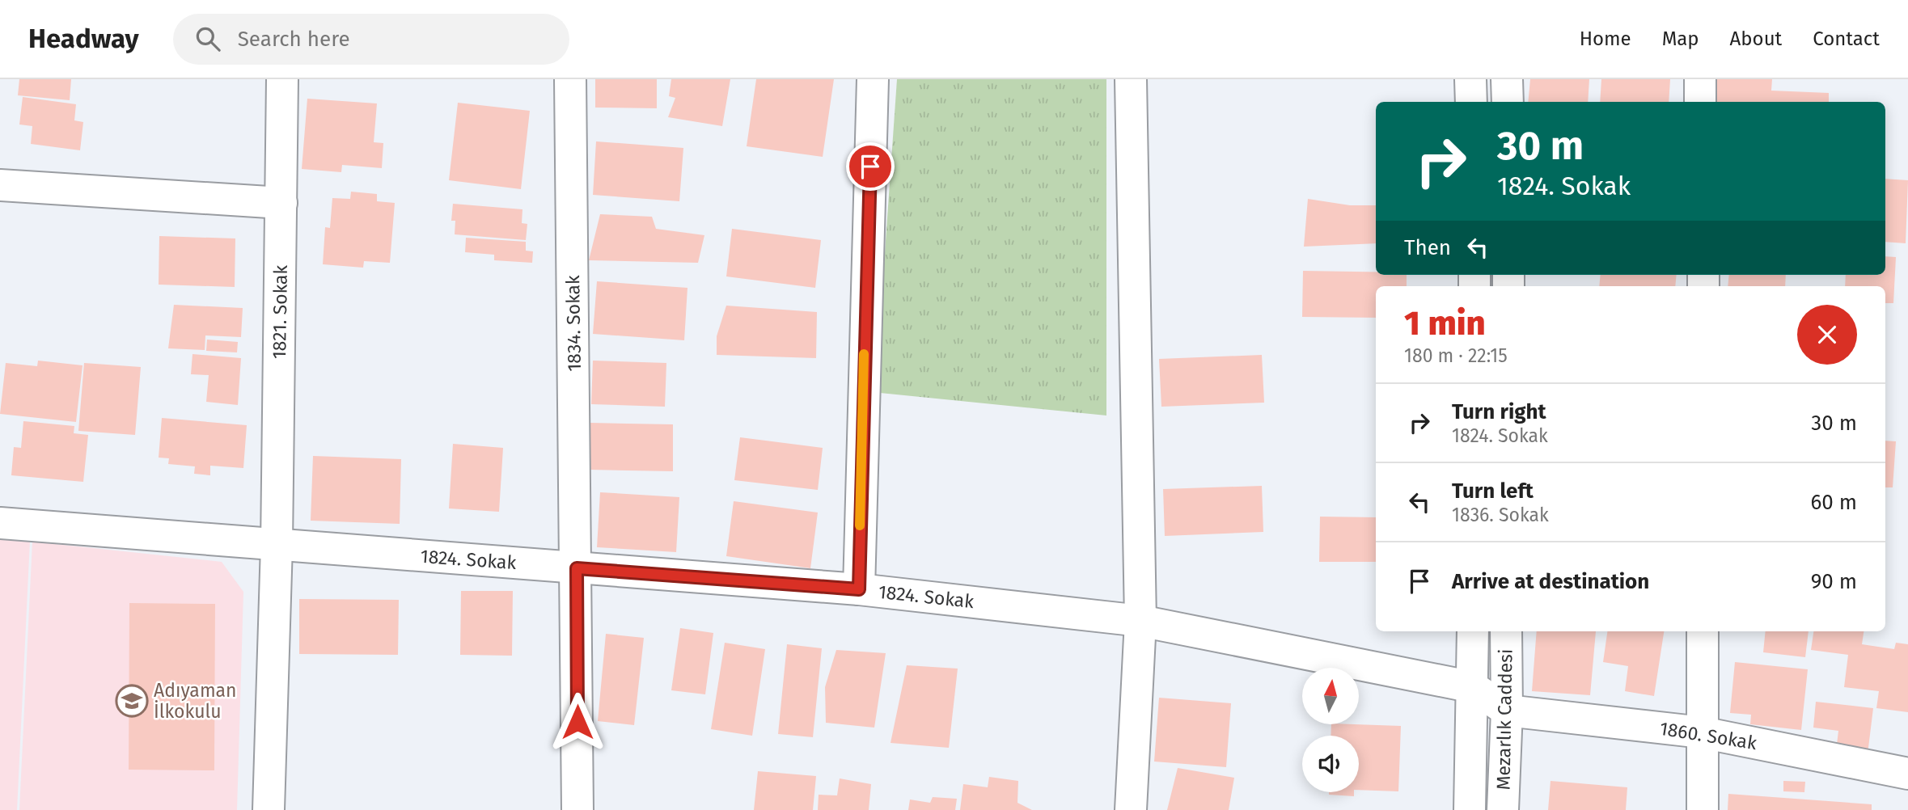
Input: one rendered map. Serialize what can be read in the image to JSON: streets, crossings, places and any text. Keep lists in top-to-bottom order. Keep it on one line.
{"streets":{"street":["1821. Sokak","1834. Sokak","1824. Sokak","Mezarlık Caddesi","1860. Sokak"]},"crossings":[["1821. Sokak","1824. Sokak"],["1834. Sokak","1824. Sokak"],["1824. Sokak","Mezarlık Caddesi"],["Mezarlık Caddesi","1860. Sokak"]],"places":{"school or university":["Adıyaman İlkokulu"]},"north":"top","page":{"header":"Headway","search":"Search here","nav":["Home","Map","About","Contact"],"turn":["30 m","1824. Sokak"],"then":"Then","heading":["1 min","180 m · 22:15"],"list":[{"name":"Turn right","note":"1824. Sokak","value":"30 m"},{"name":"Turn left","note":"1836. Sokak","value":"60 m"},{"name":"Arrive at destination","value":"90 m"}]}}
